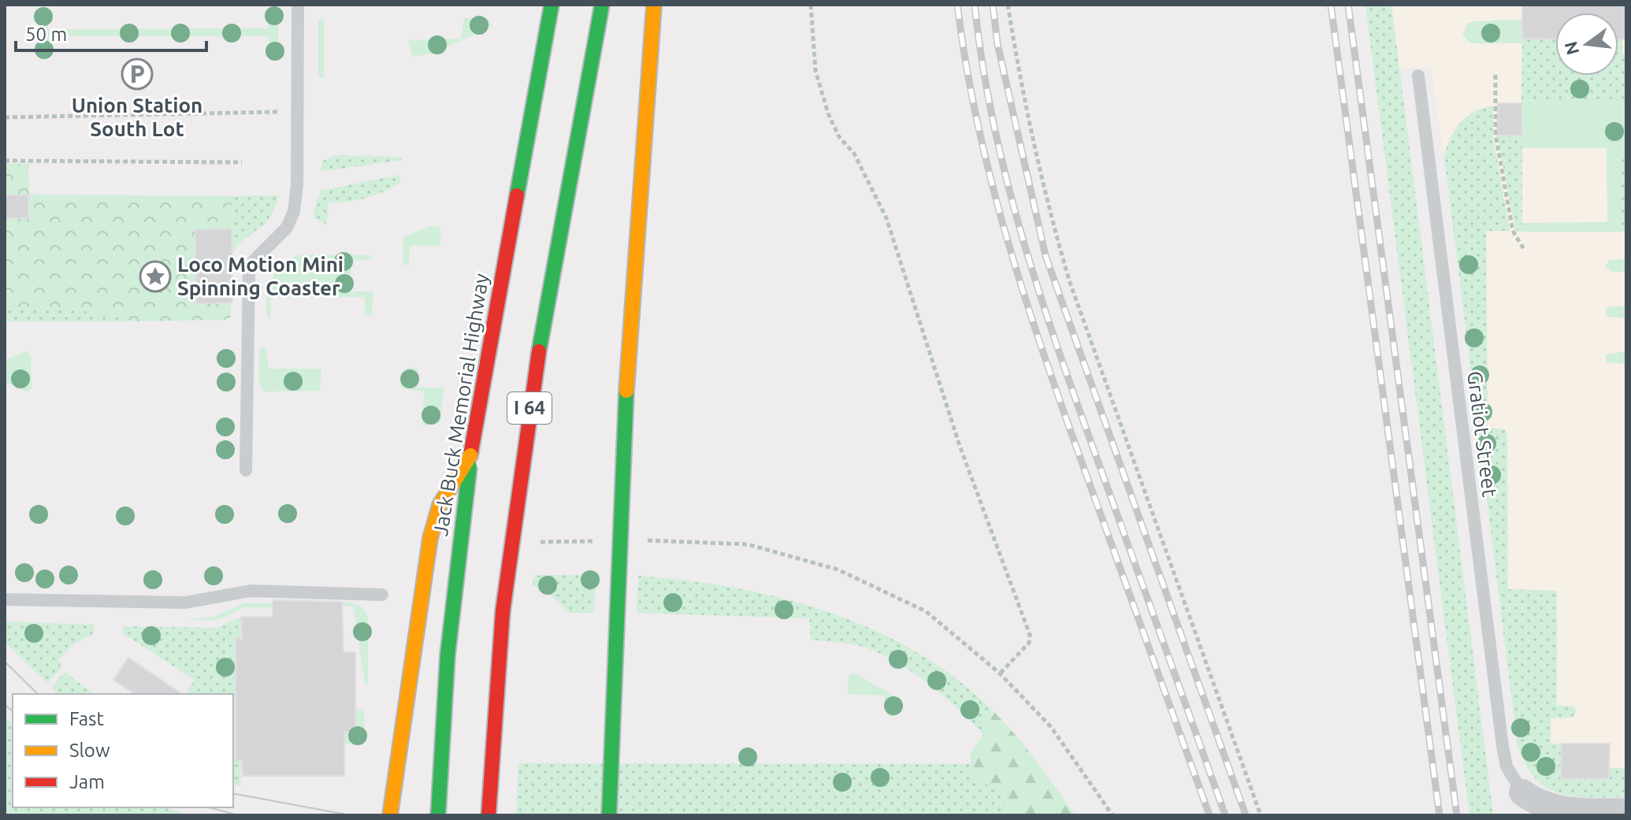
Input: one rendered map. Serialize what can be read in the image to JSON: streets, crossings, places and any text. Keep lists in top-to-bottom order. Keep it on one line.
{"streets":{"highway":["Jack Buck Memorial Highway","I 64"],"lane":["Gratiot Street"]},"places":{"parking":["Union Station South Lot"],"place":["Loco Motion Mini Spinning Coaster"]},"legend":["Fast","Slow","Jam"],"scale_bar":"50 m","north":"left"}
